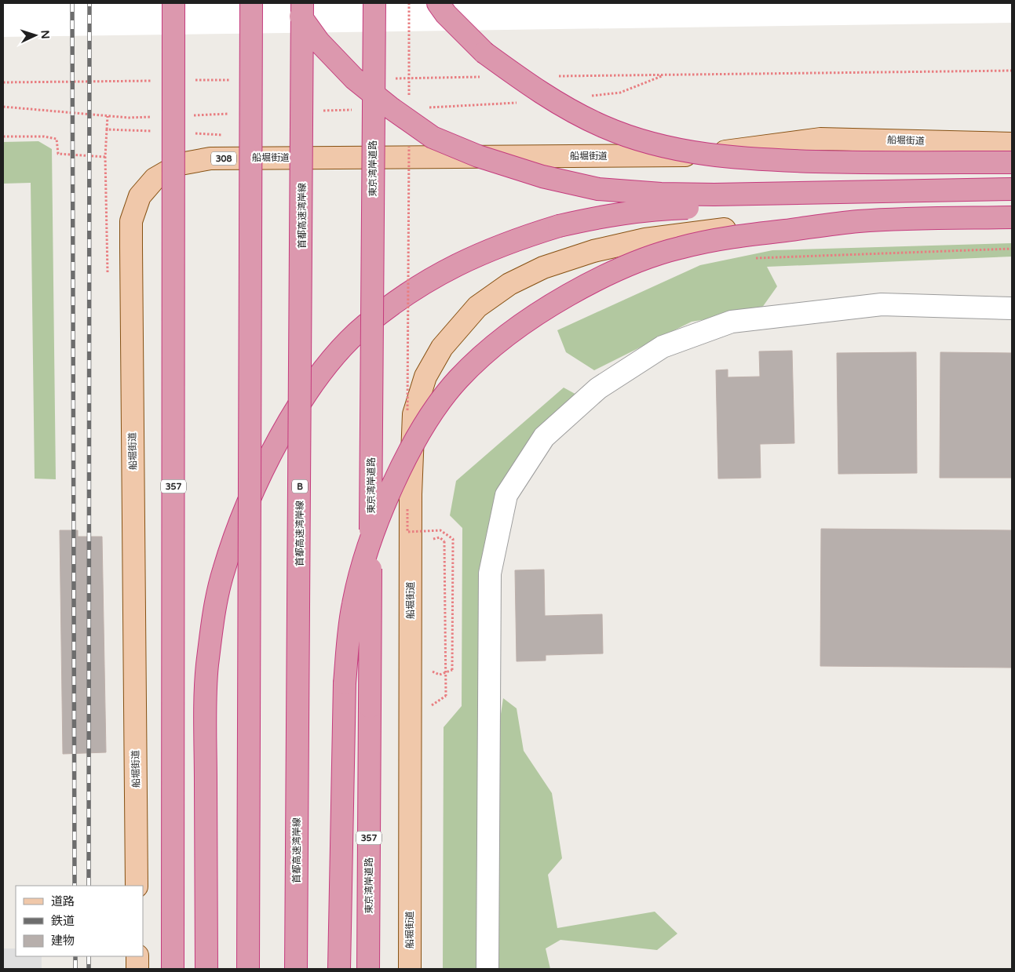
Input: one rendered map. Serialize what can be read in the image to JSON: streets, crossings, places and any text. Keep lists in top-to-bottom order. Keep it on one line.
{"streets":{"highway":["東京湾岸道路","首都高速湾岸線","357","B"],"main road":["船堀街道","308"]},"legend":["道路","鉄道","建物"],"north":"right"}
